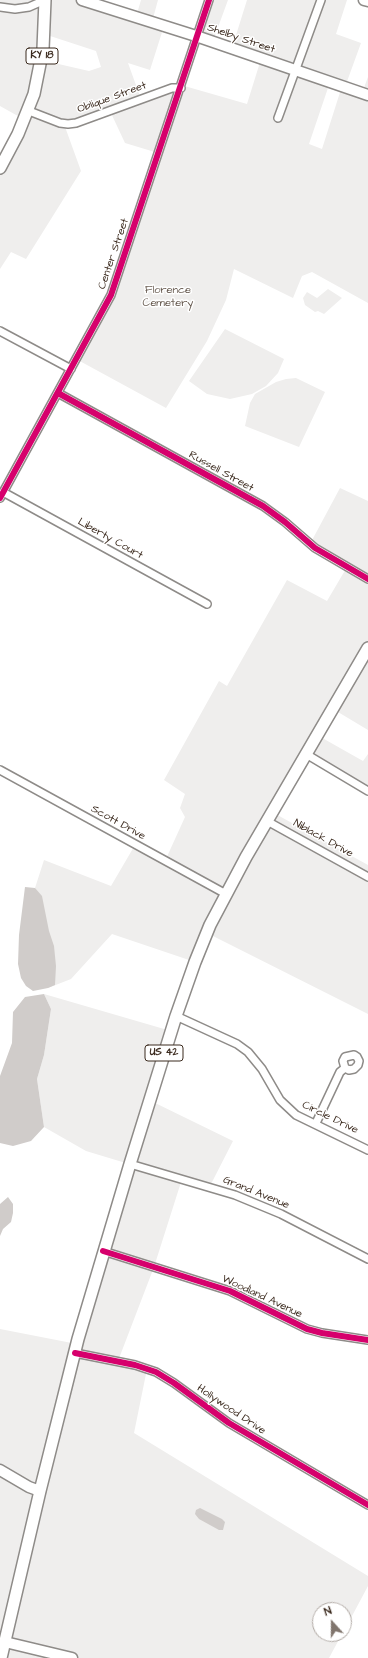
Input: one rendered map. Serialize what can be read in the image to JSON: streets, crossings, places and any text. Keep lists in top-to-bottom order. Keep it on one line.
{"streets":{"main road":["KY 18","US 42"],"street":["Shelby Street","Oblique Street","Center Street","Russell Street","Liberty Court","Scott Drive","Niblack Drive","Circle Drive","Grand Avenue","Woodland Avenue","Hollywood Drive"]},"crossings":[["Shelby Street","Center Street"],["KY 18","Oblique Street"],["Oblique Street","Center Street"],["Center Street","Russell Street"],["Center Street","Liberty Court"],["Scott Drive","US 42"],["Niblack Drive","US 42"],["US 42","Circle Drive"],["US 42","Grand Avenue"],["US 42","Woodland Avenue"],["US 42","Hollywood Drive"]],"parks":["Florence Cemetery"],"north":"top"}
